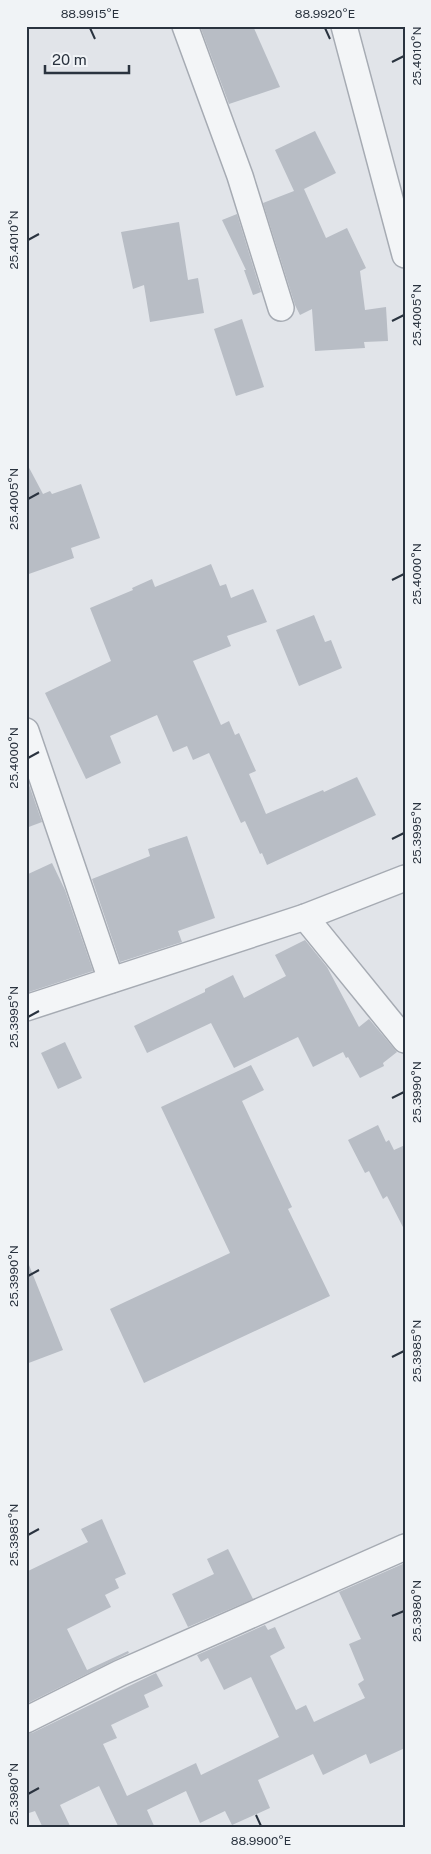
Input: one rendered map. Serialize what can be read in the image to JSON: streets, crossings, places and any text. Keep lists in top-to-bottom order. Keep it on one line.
{"scale_bar":"20 m","coordinates":["88.9915°E","88.9920°E","25.4010°N","25.4005°N","25.4000°N","25.3995°N","25.3990°N","25.3985°N","25.3980°N","88.9900°E"]}
